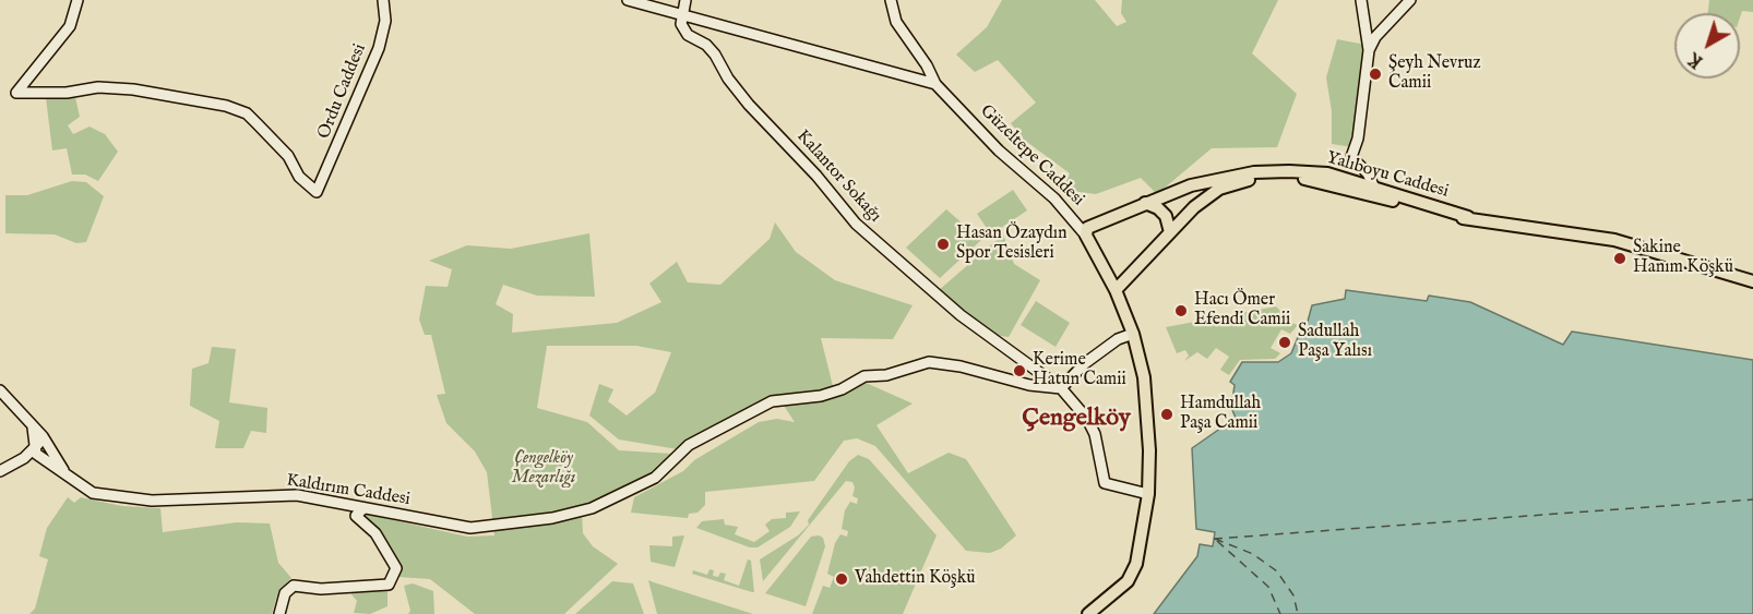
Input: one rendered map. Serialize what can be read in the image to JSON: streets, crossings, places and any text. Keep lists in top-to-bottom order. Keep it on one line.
{"streets":{"main road":["Güzeltepe Caddesi","Yalıboyu Caddesi"],"street":["Ordu Caddesi","Kalantor Sokağı","Kaldırım Caddesi"]},"crossings":[["Güzeltepe Caddesi","Yalıboyu Caddesi"],["Kalantor Sokağı","Kaldırım Caddesi"]],"districts":["Çengelköy"],"parks":["Çengelköy Mezarlığı"],"places":["Şeyh Nevruz Camii","Hasan Özaydın Spor Tesisleri","Sakine Hanım Köşkü","Hacı Ömer Efendi Camii","Sadullah Paşa Yalısı","Kerime Hatun Camii","Hamdullah Paşa Camii","Vahdettin Köşkü"],"north":"bottom left"}
